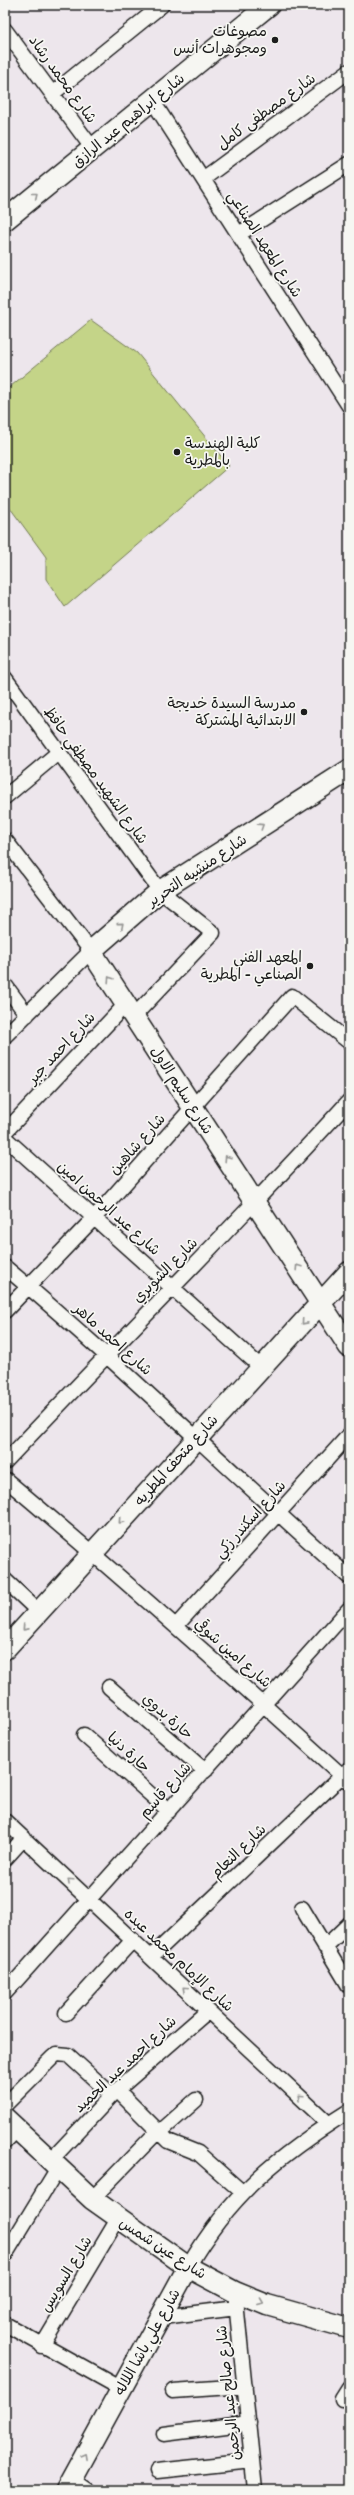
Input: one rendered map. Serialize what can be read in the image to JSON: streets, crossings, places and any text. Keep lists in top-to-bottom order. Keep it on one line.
{"streets":{"street":["شارع محمد رشاد","شارع مصطفى كامل","شارع ابراهيم عبد الرازق","شارع المعهد الصناعي","شارع الشهيد مصطفي حافظ","شارع منشيه التحرير","شارع احمد جبر","شارع سليم الاول","شارع شاهين","شارع عبد الرحمن امين","شارع الشوبري","شارع احمد ماهر","شارع متحف المطريه","شارع اسكندر زكي","شارع امين شوقي","حارة بدوي","حارة دنيا","شارع قاسم","شارع النعام","شارع الإمام محمد عبده","شارع احمد عبد الحميد","شارع عين شمس","شارع السويس","شارع علي باشا اللاله","شارع صالح عبد الرحمن"]},"crossings":[["شارع محمد رشاد","شارع ابراهيم عبد الرازق"],["شارع مصطفى كامل","شارع المعهد الصناعي"],["شارع ابراهيم عبد الرازق","شارع المعهد الصناعي"],["شارع الشهيد مصطفي حافظ","شارع منشيه التحرير"],["شارع الشهيد مصطفي حافظ","شارع احمد جبر"],["شارع منشيه التحرير","شارع سليم الاول"],["شارع احمد جبر","شارع سليم الاول"],["شارع سليم الاول","شارع شاهين"],["شارع سليم الاول","شارع الشوبري"],["شارع سليم الاول","شارع متحف المطريه"],["شارع شاهين","شارع عبد الرحمن امين"],["شارع شاهين","شارع احمد ماهر"],["شارع عبد الرحمن امين","شارع الشوبري"],["شارع عبد الرحمن امين","شارع متحف المطريه"],["شارع الشوبري","شارع احمد ماهر"],["شارع احمد ماهر","شارع متحف المطريه"],["شارع احمد ماهر","شارع اسكندر زكي"],["شارع متحف المطريه","شارع امين شوقي"],["شارع اسكندر زكي","شارع امين شوقي"],["شارع امين شوقي","شارع قاسم"],["شارع امين شوقي","شارع النعام"],["حارة بدوي","شارع قاسم"],["حارة دنيا","شارع قاسم"],["شارع قاسم","شارع الإمام محمد عبده"],["شارع النعام","شارع الإمام محمد عبده"],["شارع الإمام محمد عبده","شارع احمد عبد الحميد"],["شارع الإمام محمد عبده","شارع علي باشا اللاله"],["شارع احمد عبد الحميد","شارع عين شمس"],["شارع عين شمس","شارع السويس"],["شارع عين شمس","شارع علي باشا اللاله"],["شارع عين شمس","شارع صالح عبد الرحمن"]],"one_way":["شارع منشيه التحرير","شارع سليم الاول","شارع متحف المطريه"],"places":["مصوغات ومجوهرات أنس","كلية الهندسة بالمطرية","مدرسة السيدة خديجة الابتدائية المشتركة","المعهد الفني الصناعي - المطرية"]}
